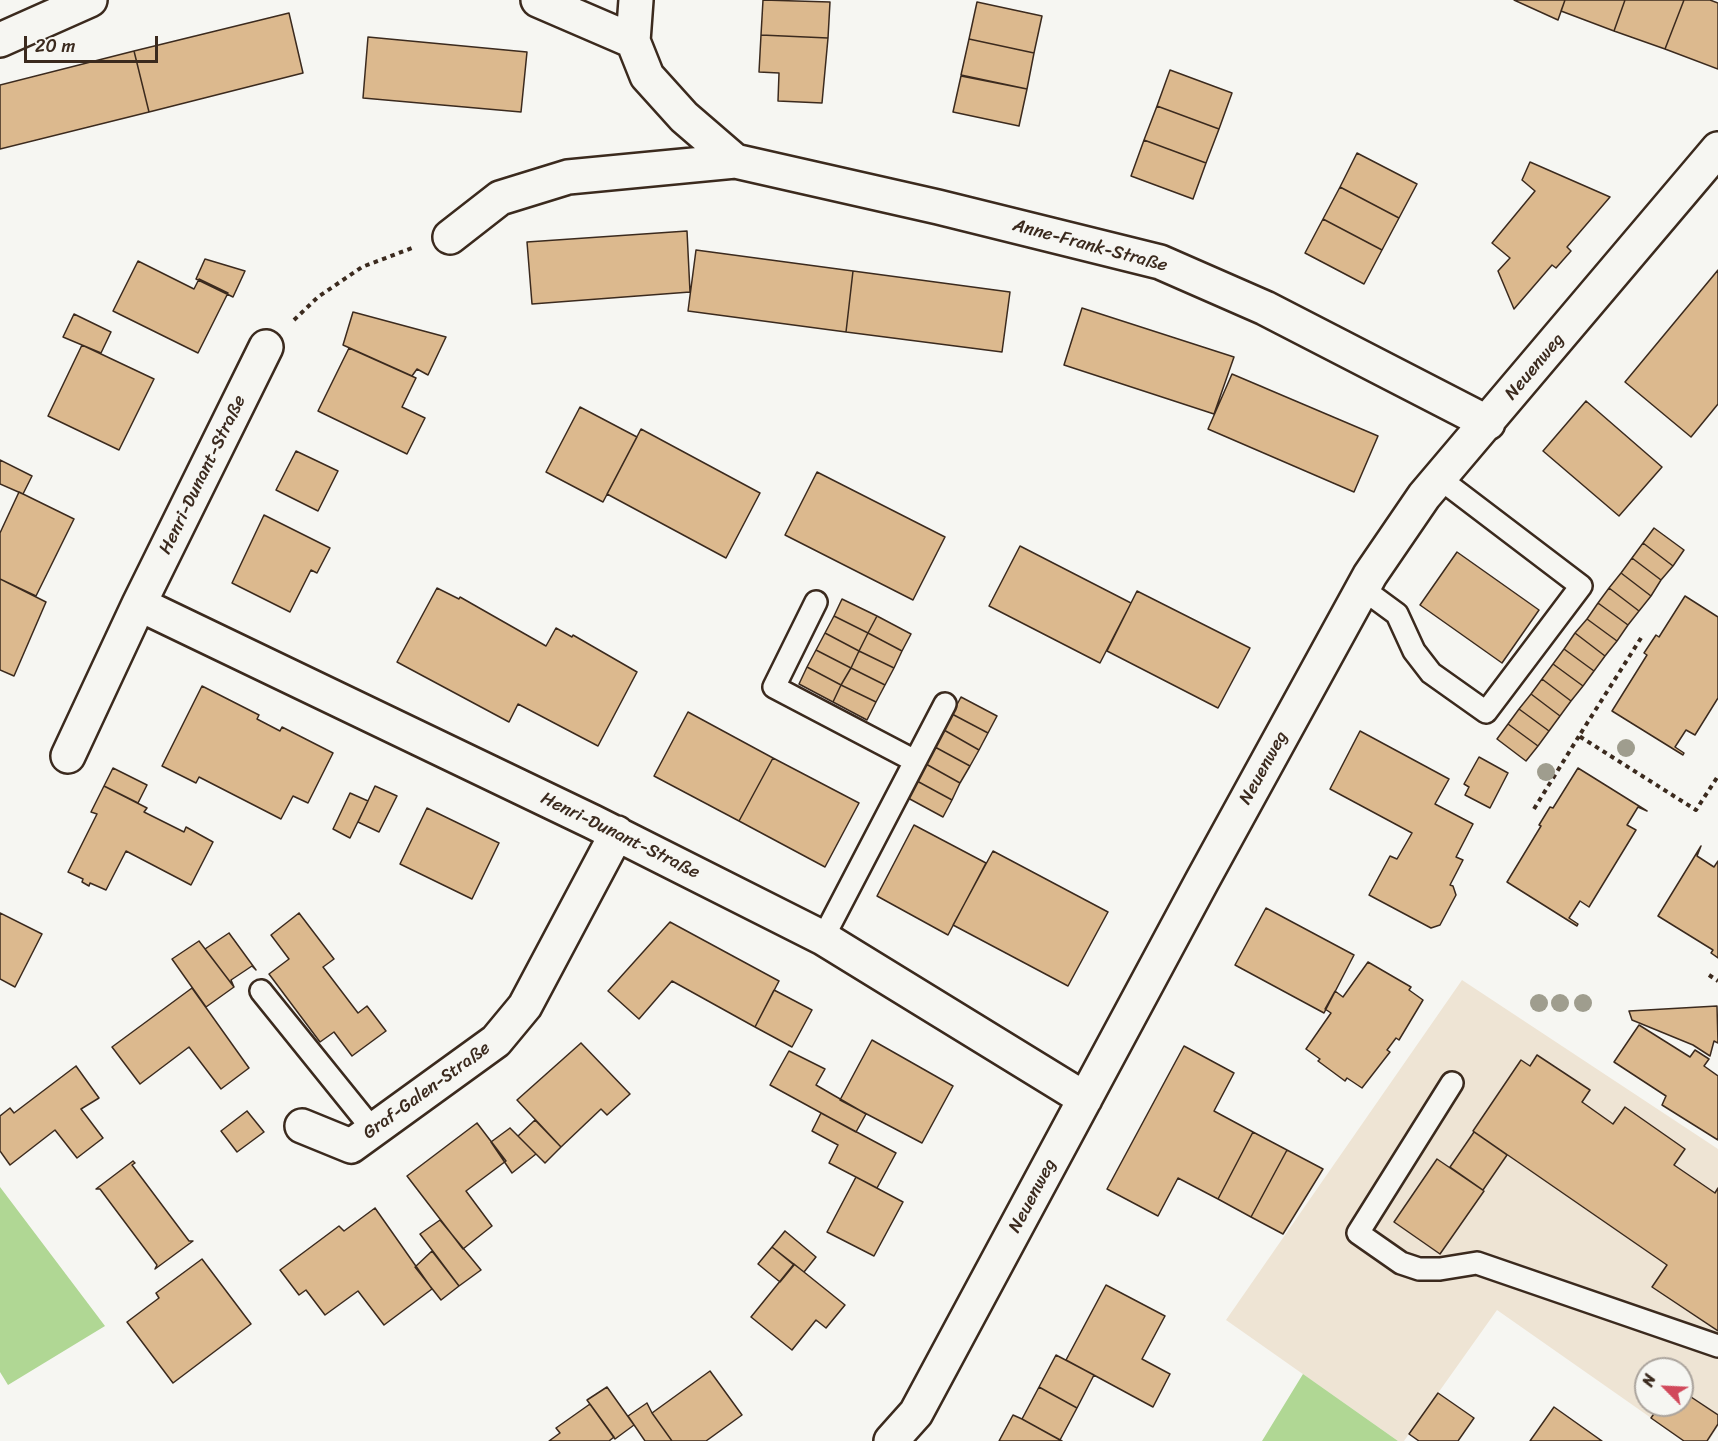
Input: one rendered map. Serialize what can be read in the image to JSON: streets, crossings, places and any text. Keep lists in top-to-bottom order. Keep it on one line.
{"streets":{"street":["Anne-Frank-Straße","Neuenweg","Henri-Dunant-Straße","Graf-Galen-Straße"]},"crossings":[["Anne-Frank-Straße","Neuenweg"],["Neuenweg","Henri-Dunant-Straße"],["Henri-Dunant-Straße","Graf-Galen-Straße"]],"scale_bar":"20 m","north":"top left"}
